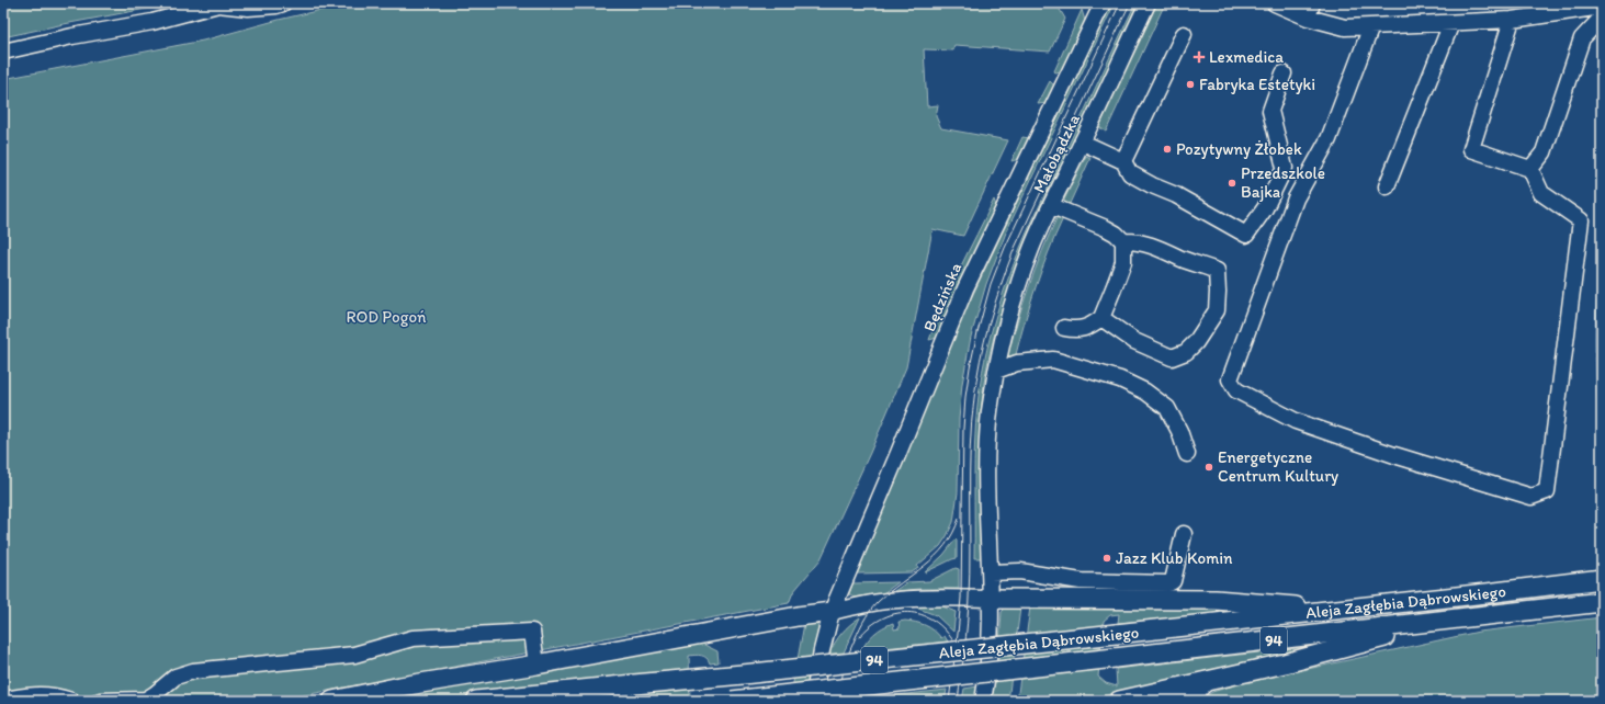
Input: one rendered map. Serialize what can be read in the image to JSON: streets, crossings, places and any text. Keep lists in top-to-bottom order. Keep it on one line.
{"streets":{"main road":["Aleja Zagłębia Dąbrowskiego","94"],"street":["Małobądzka","Będzińska"]},"parks":["ROD Pogoń"],"places":{"health":["Lexmedica"],"other":["Fabryka Estetyki","Pozytywny Żłobek","Przedszkole Bajka","Energetyczne Centrum Kultury","Jazz Klub Komin"]}}
